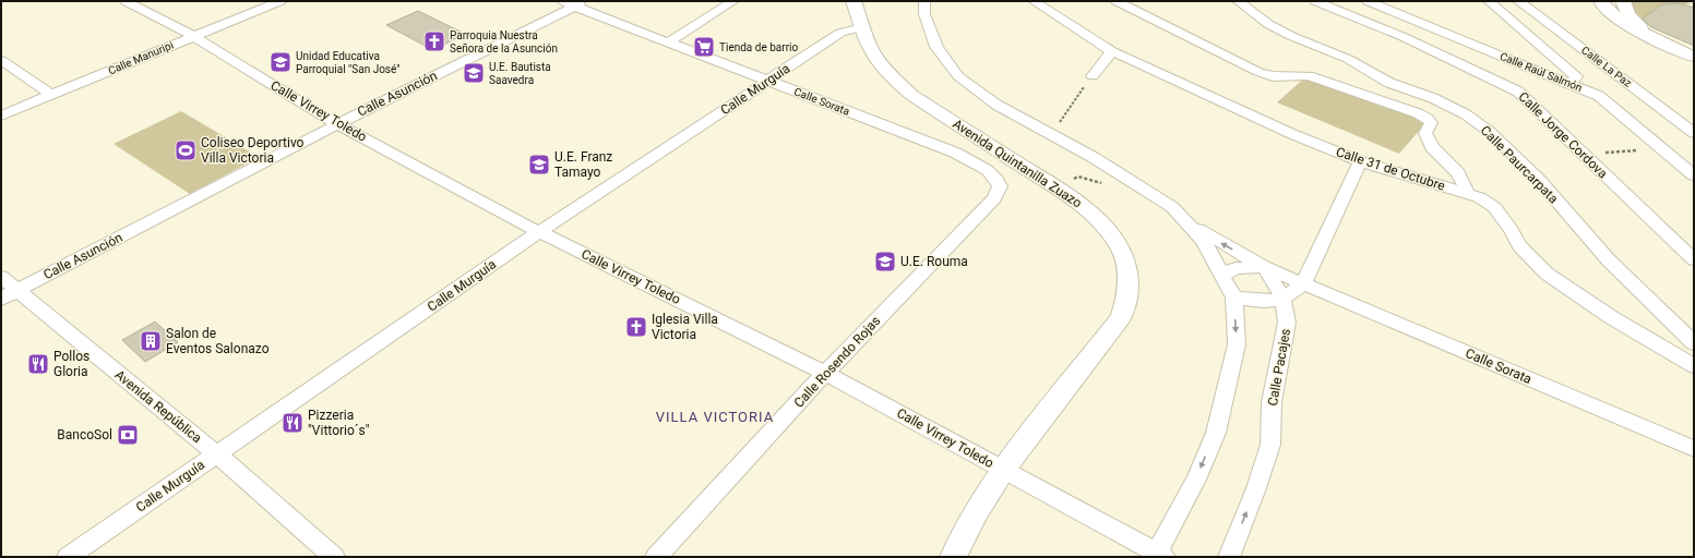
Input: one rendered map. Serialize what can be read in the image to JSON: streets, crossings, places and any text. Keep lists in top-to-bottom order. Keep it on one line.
{"streets":{"street":["Calle Manuripi","Calle La Paz","Calle Raúl Salmón","Calle Murguía","Calle Asunción","Calle Sorata","Calle Virrey Toledo","Calle Jorge Cordova","Avenida Quintanilla Zuazo","Calle Paurcarpata","Calle 31 de Octubre","Calle Rosendo Rojas","Calle Pacajes","Avenida República"]},"crossings":[["Calle Manuripi","Calle Virrey Toledo"],["Calle Murguía","Calle Sorata"],["Calle Murguía","Calle Virrey Toledo"],["Calle Murguía","Avenida Quintanilla Zuazo"],["Calle Murguía","Avenida República"],["Calle Asunción","Calle Sorata"],["Calle Asunción","Calle Virrey Toledo"],["Calle Asunción","Avenida República"],["Calle Sorata","Calle Rosendo Rojas"],["Calle Sorata","Calle Pacajes"],["Calle Virrey Toledo","Avenida Quintanilla Zuazo"],["Calle Virrey Toledo","Calle Rosendo Rojas"]],"districts":["VILLA VICTORIA"],"places":{"church":["Parroquia Nuestra Señora de la Asunción","Iglesia Villa Victoria"],"supermarket":["Tienda de barrio"],"school or university":["Unidad Educativa Parroquial \"San José\"","U.E. Bautista Saavedra","U.E. Franz Tamayo","U.E. Rouma"],"sports":["Coliseo Deportivo Villa Victoria"],"building":["Salon de Eventos Salonazo"],"restaurant":["Pollos Gloria","Pizzeria \"Vittorio´s\""],"bank":["BancoSol"]}}
